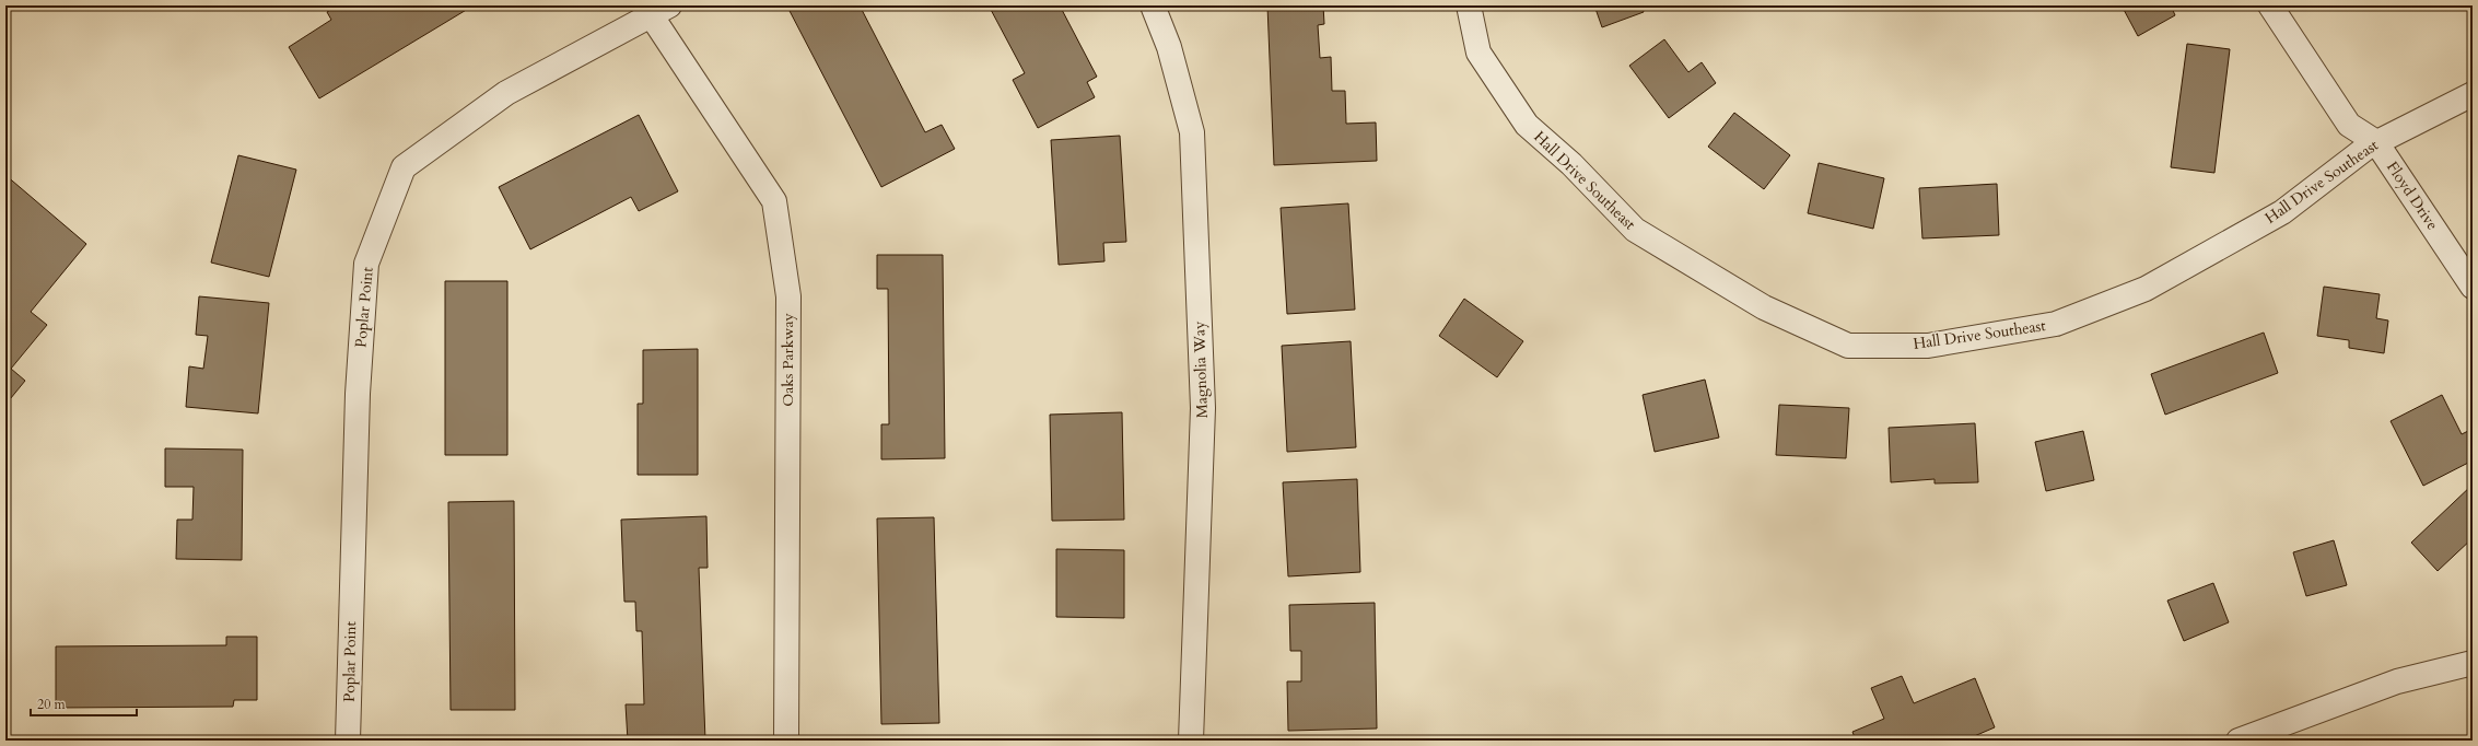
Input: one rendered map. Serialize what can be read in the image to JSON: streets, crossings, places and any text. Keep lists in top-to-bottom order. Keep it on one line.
{"streets":{"street":["Hall Drive Southeast","Floyd Drive","Poplar Point","Oaks Parkway","Magnolia Way"]},"crossings":[["Hall Drive Southeast","Floyd Drive"],["Poplar Point","Oaks Parkway"]],"scale_bar":"20 m"}
